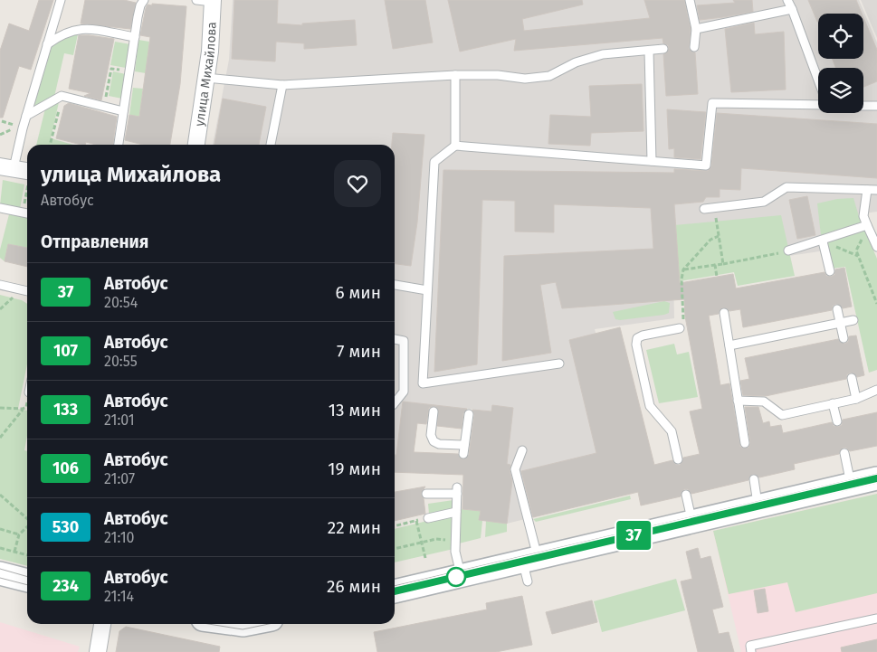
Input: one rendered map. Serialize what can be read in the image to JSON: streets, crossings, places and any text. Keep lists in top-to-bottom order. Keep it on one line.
{"streets":{"street":["улица Михайлова"]},"lines":["bus line 37"],"page":{"on_map":"37","heading":[["улица Михайлова","Автобус"],"Отправления"],"list":[{"mark":"37","name":"Автобус","note":"20:54","value":"6 мин"},{"mark":"107","name":"Автобус","note":"20:55","value":"7 мин"},{"mark":"133","name":"Автобус","note":"21:01","value":"13 мин"},{"mark":"106","name":"Автобус","note":"21:07","value":"19 мин"},{"mark":"530","name":"Автобус","note":"21:10","value":"22 мин"},{"mark":"234","name":"Автобус","note":"21:14","value":"26 мин"}]}}
